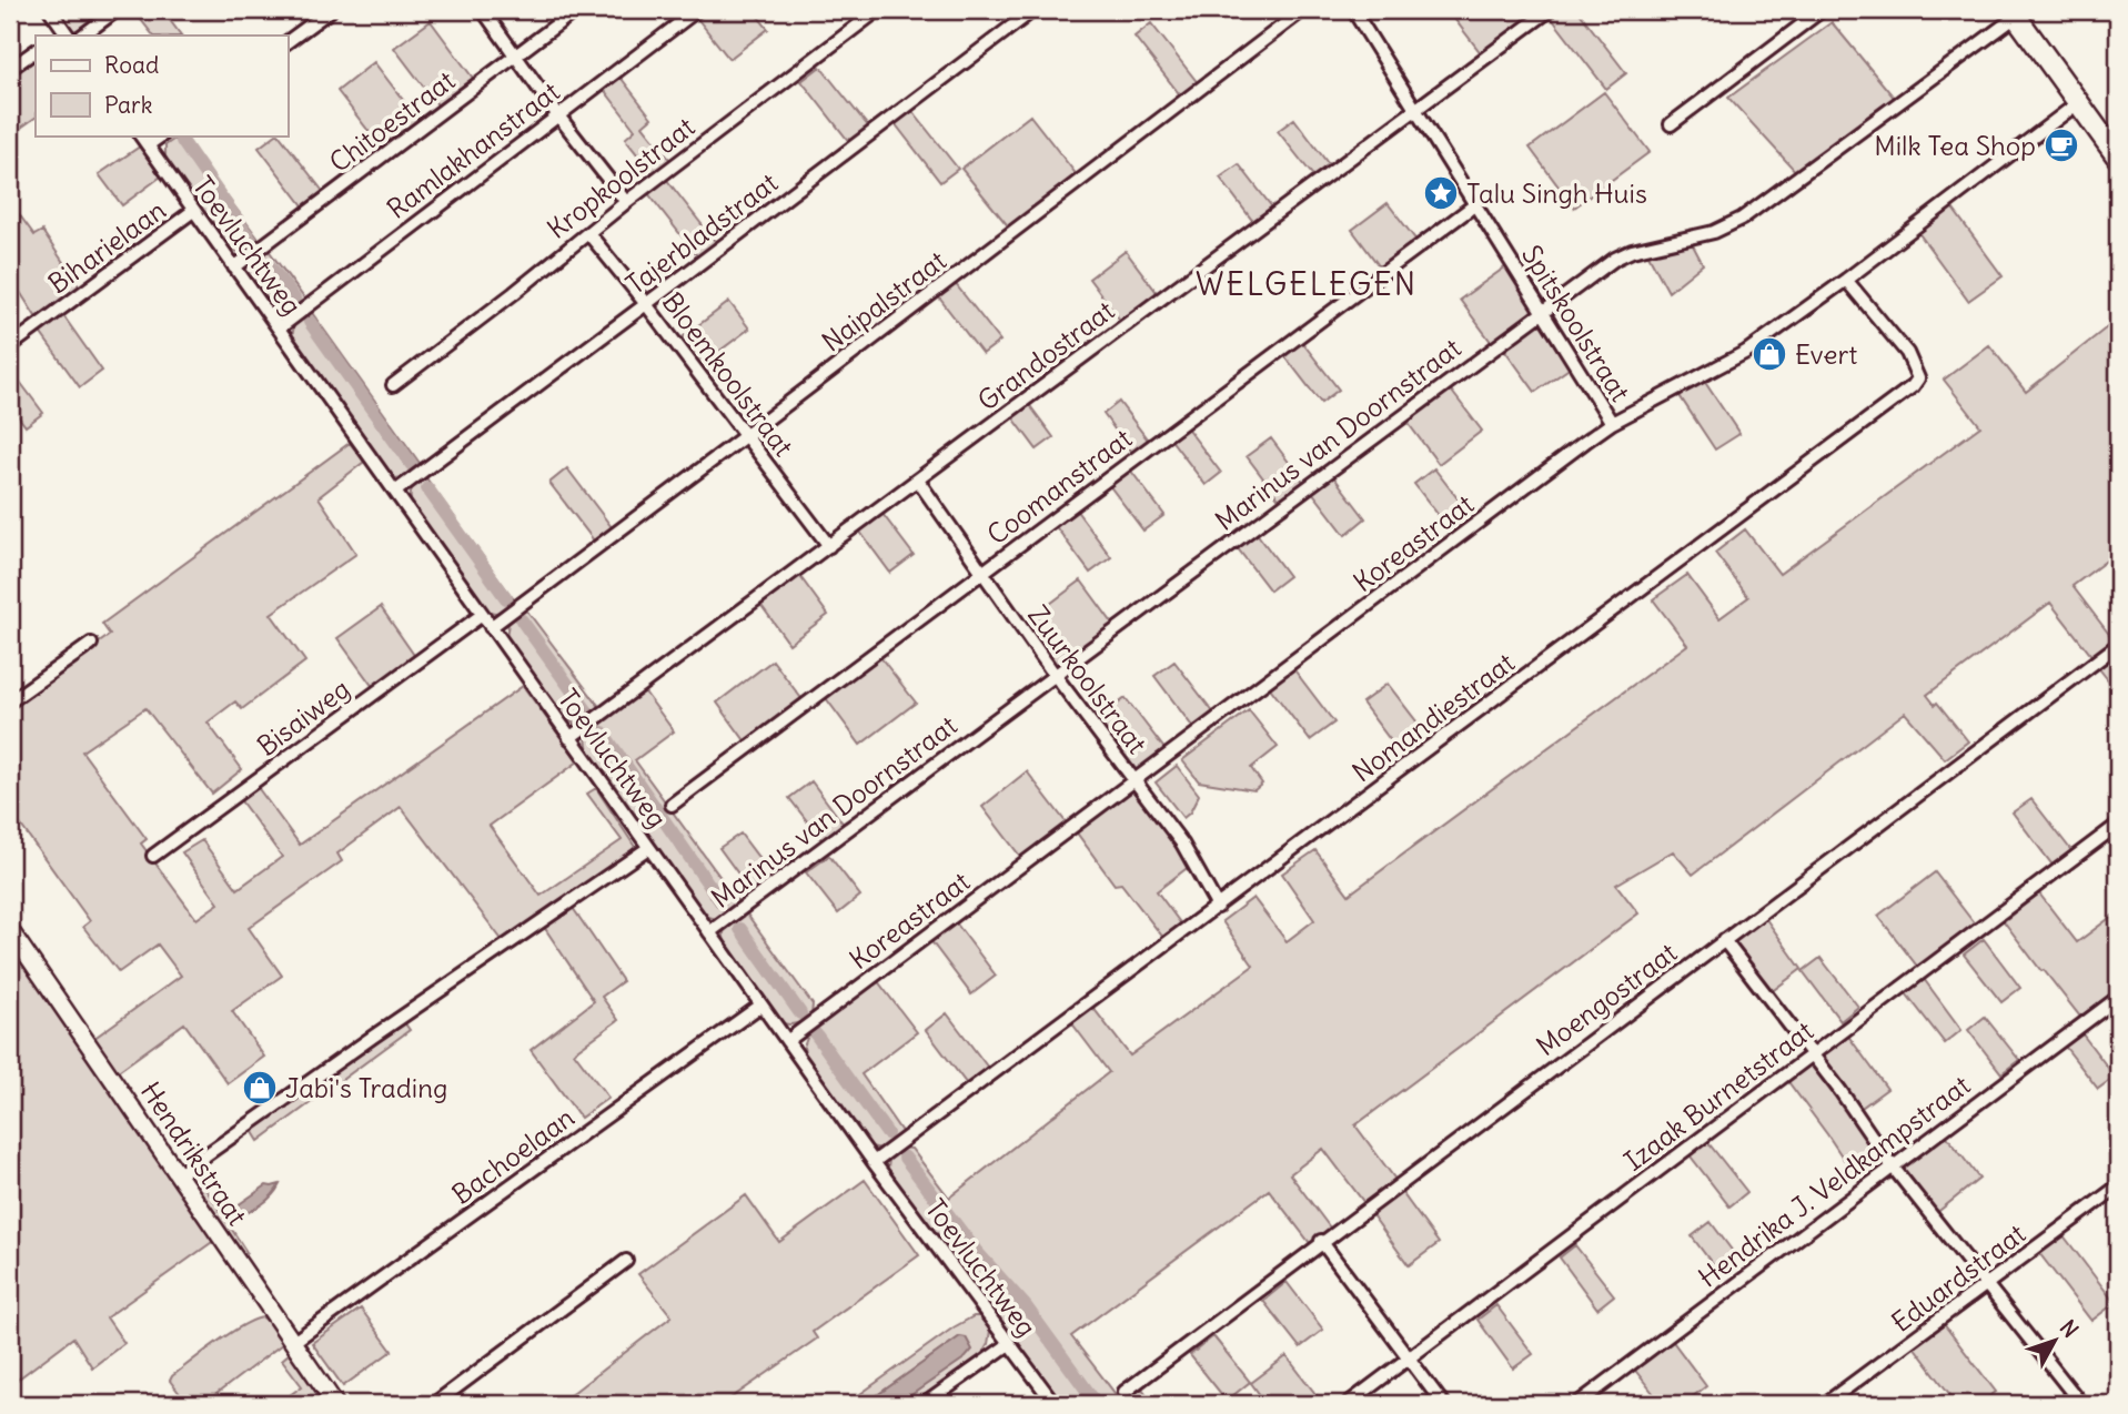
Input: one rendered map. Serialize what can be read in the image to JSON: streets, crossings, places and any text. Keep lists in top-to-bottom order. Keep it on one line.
{"streets":{"street":["Chitoestraat","Ramlakhanstraat","Kropkoolstraat","Tajerbladstraat","Toevluchtweg","Biharielaan","Naipalstraat","Spitskoolstraat","Grandostraat","Bloemkoolstraat","Marinus van Doornstraat","Coomanstraat","Koreastraat","Zuurkoolstraat","Bisaiweg","Nomandiestraat","Moengostraat","Izaak Burnetstraat","Hendrikstraat","Bachoelaan","Hendrika J. Veldkampstraat","Eduardstraat"]},"crossings":[["Chitoestraat","Toevluchtweg"],["Ramlakhanstraat","Toevluchtweg"],["Kropkoolstraat","Bloemkoolstraat"],["Tajerbladstraat","Toevluchtweg"],["Tajerbladstraat","Bloemkoolstraat"],["Toevluchtweg","Biharielaan"],["Toevluchtweg","Naipalstraat"],["Toevluchtweg","Grandostraat"],["Toevluchtweg","Marinus van Doornstraat"],["Toevluchtweg","Koreastraat"],["Toevluchtweg","Bisaiweg"],["Toevluchtweg","Nomandiestraat"],["Toevluchtweg","Bachoelaan"],["Naipalstraat","Bloemkoolstraat"],["Spitskoolstraat","Grandostraat"],["Spitskoolstraat","Marinus van Doornstraat"],["Spitskoolstraat","Coomanstraat"],["Spitskoolstraat","Koreastraat"],["Grandostraat","Bloemkoolstraat"],["Grandostraat","Zuurkoolstraat"],["Marinus van Doornstraat","Zuurkoolstraat"],["Coomanstraat","Zuurkoolstraat"],["Koreastraat","Zuurkoolstraat"],["Koreastraat","Nomandiestraat"],["Zuurkoolstraat","Nomandiestraat"],["Hendrikstraat","Bachoelaan"]],"districts":["WELGELEGEN"],"places":{"cafe":["Milk Tea Shop"],"place":["Talu Singh Huis"],"shop":["Evert","Jabi's Trading"]},"legend":["Road","Park"],"north":"top right"}
